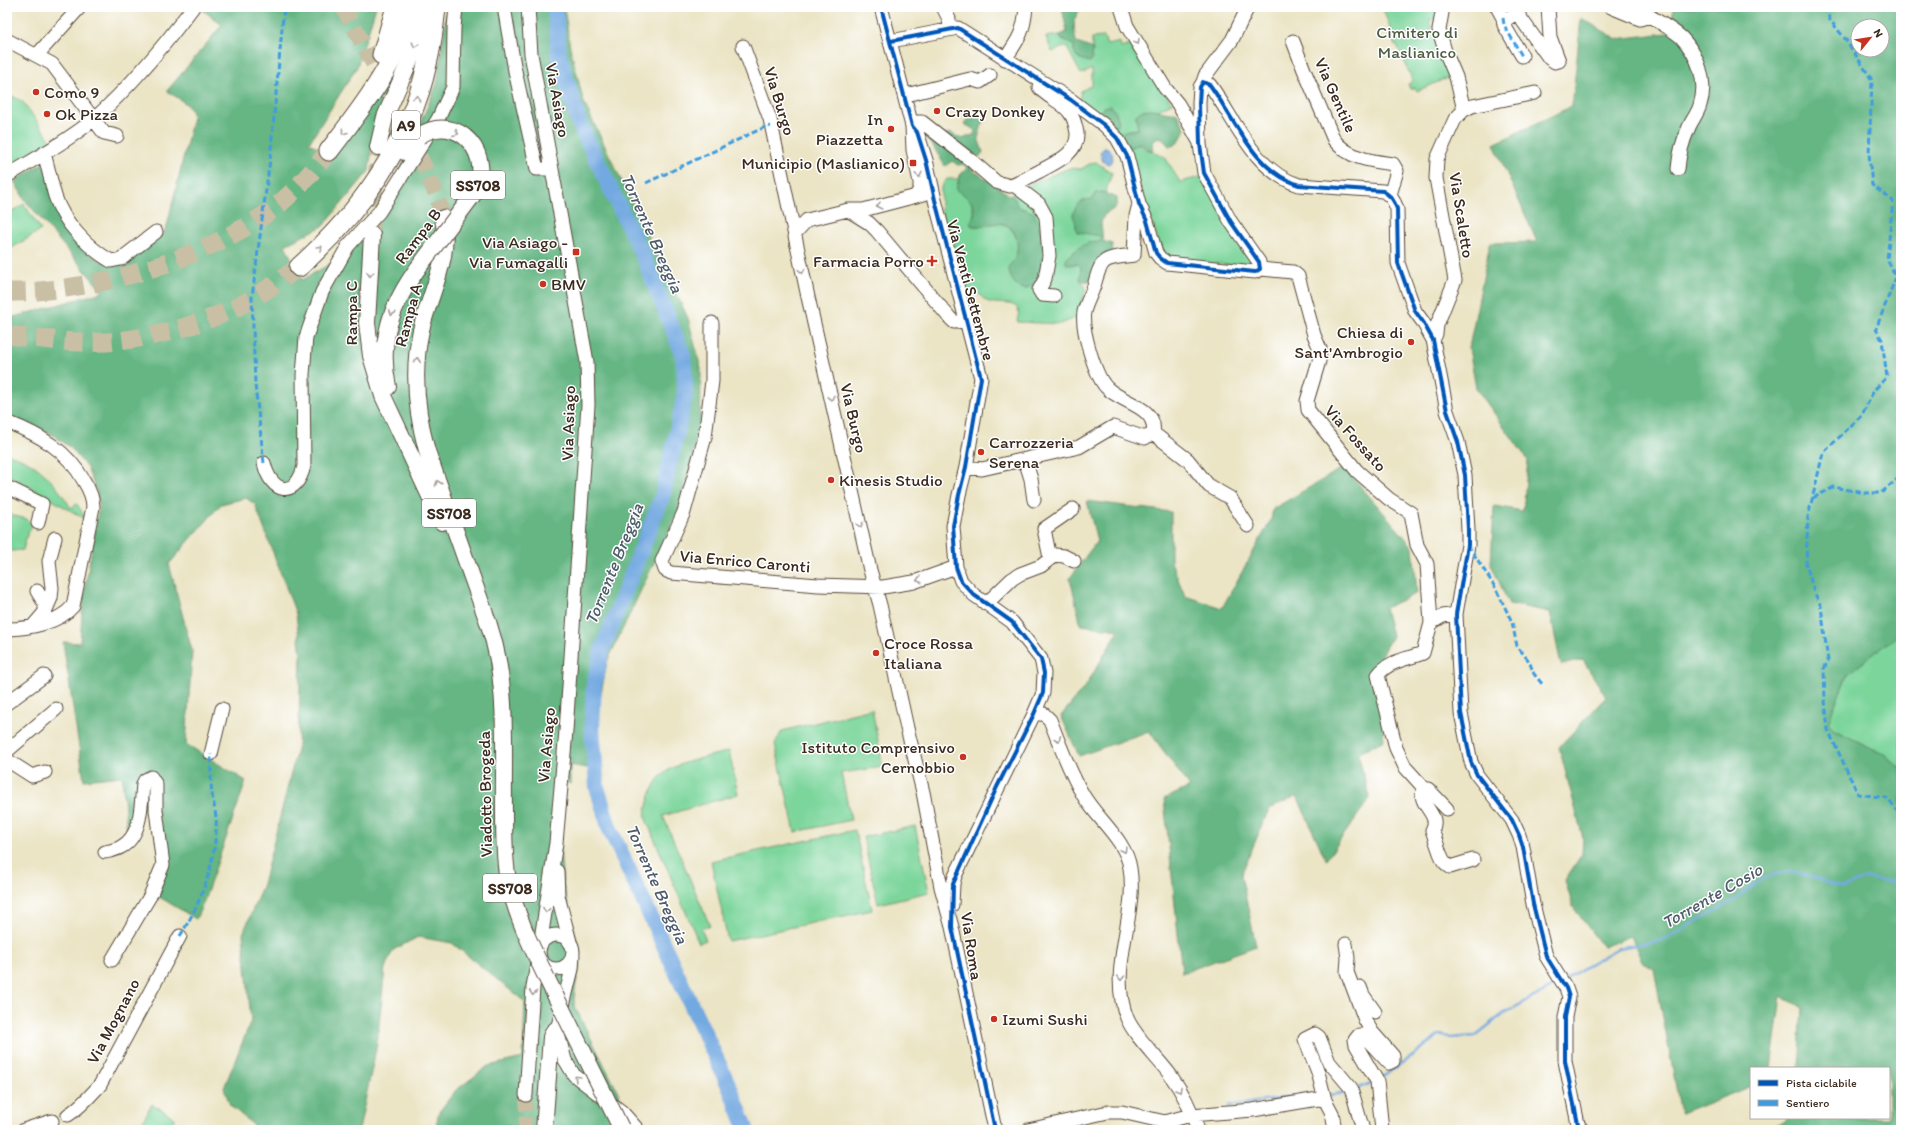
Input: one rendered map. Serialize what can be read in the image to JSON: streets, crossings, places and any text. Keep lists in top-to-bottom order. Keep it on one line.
{"streets":{"highway":["A9"],"main road":["SS708","Rampa B","Rampa C","Rampa A","Viadotto Brogeda"],"street":["Via Gentile","Via Asiago","Via Burgo","Via Scaletto","Via Venti Settembre","Via Fossato","Via Enrico Caronti","Via Roma","Via Mognano"]},"crossings":[["Via Asiago","SS708"],["Via Burgo","Via Enrico Caronti"],["Via Burgo","Via Roma"],["Rampa B","Rampa C"],["Rampa B","Viadotto Brogeda"],["Via Venti Settembre","Via Enrico Caronti"],["Via Venti Settembre","Via Roma"],["Rampa C","Viadotto Brogeda"],["Rampa A","Viadotto Brogeda"]],"one_way":["Via Burgo","Rampa C","Rampa A"],"water":["Torrente Breggia","Torrente Cosio"],"parks":["Cimitero di Maslianico"],"places":{"other":["Como 9","Crazy Donkey","Ok Pizza","In Piazzetta","BMV","Chiesa di Sant'Ambrogio","Carrozzeria Serena","Kinesis Studio","Croce Rossa Italiana","Istituto Comprensivo Cernobbio","Izumi Sushi"],"transit":["Municipio (Maslianico)","Via Asiago - Via Fumagalli"],"health":["Farmacia Porro"]},"legend":["Pista ciclabile","Sentiero"],"north":"top right"}
